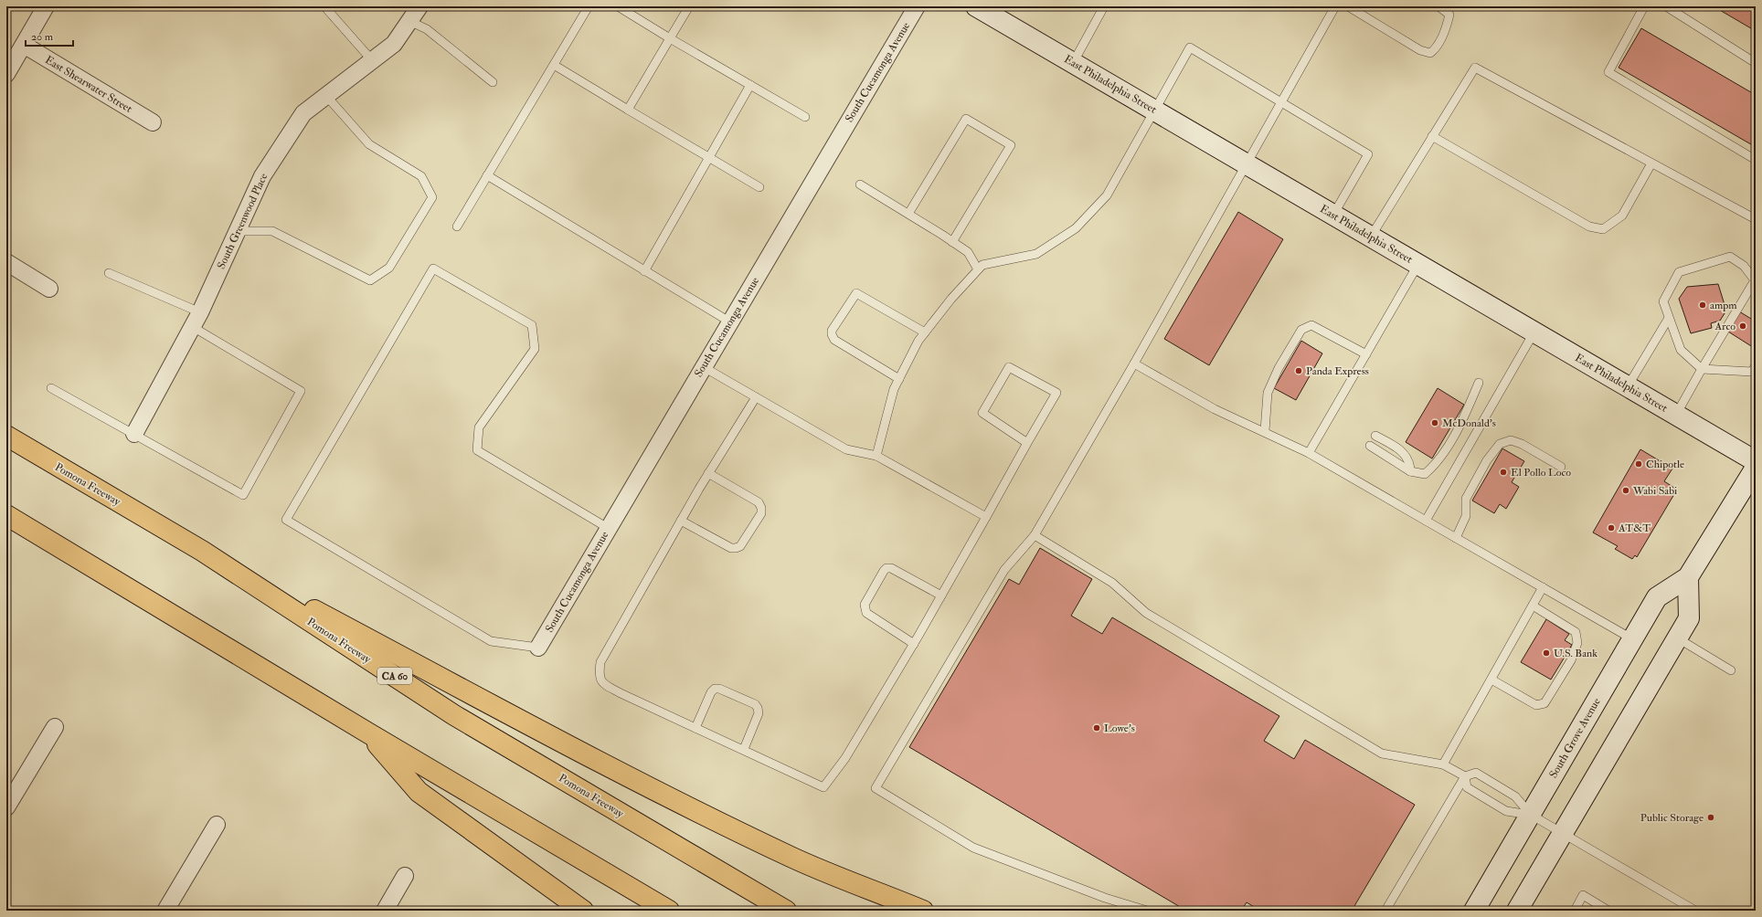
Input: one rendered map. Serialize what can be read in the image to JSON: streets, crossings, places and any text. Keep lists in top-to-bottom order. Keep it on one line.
{"streets":{"highway":["Pomona Freeway","CA 60"],"street":["South Cucamonga Avenue","East Shearwater Street","East Philadelphia Street","South Greenwood Place","South Grove Avenue"]},"places":["ampm","Arco","Panda Express","McDonald's","Chipotle","El Pollo Loco","Wabi Sabi","AT&T","U.S. Bank","Lowe's","Public Storage"],"scale_bar":"20 m"}
